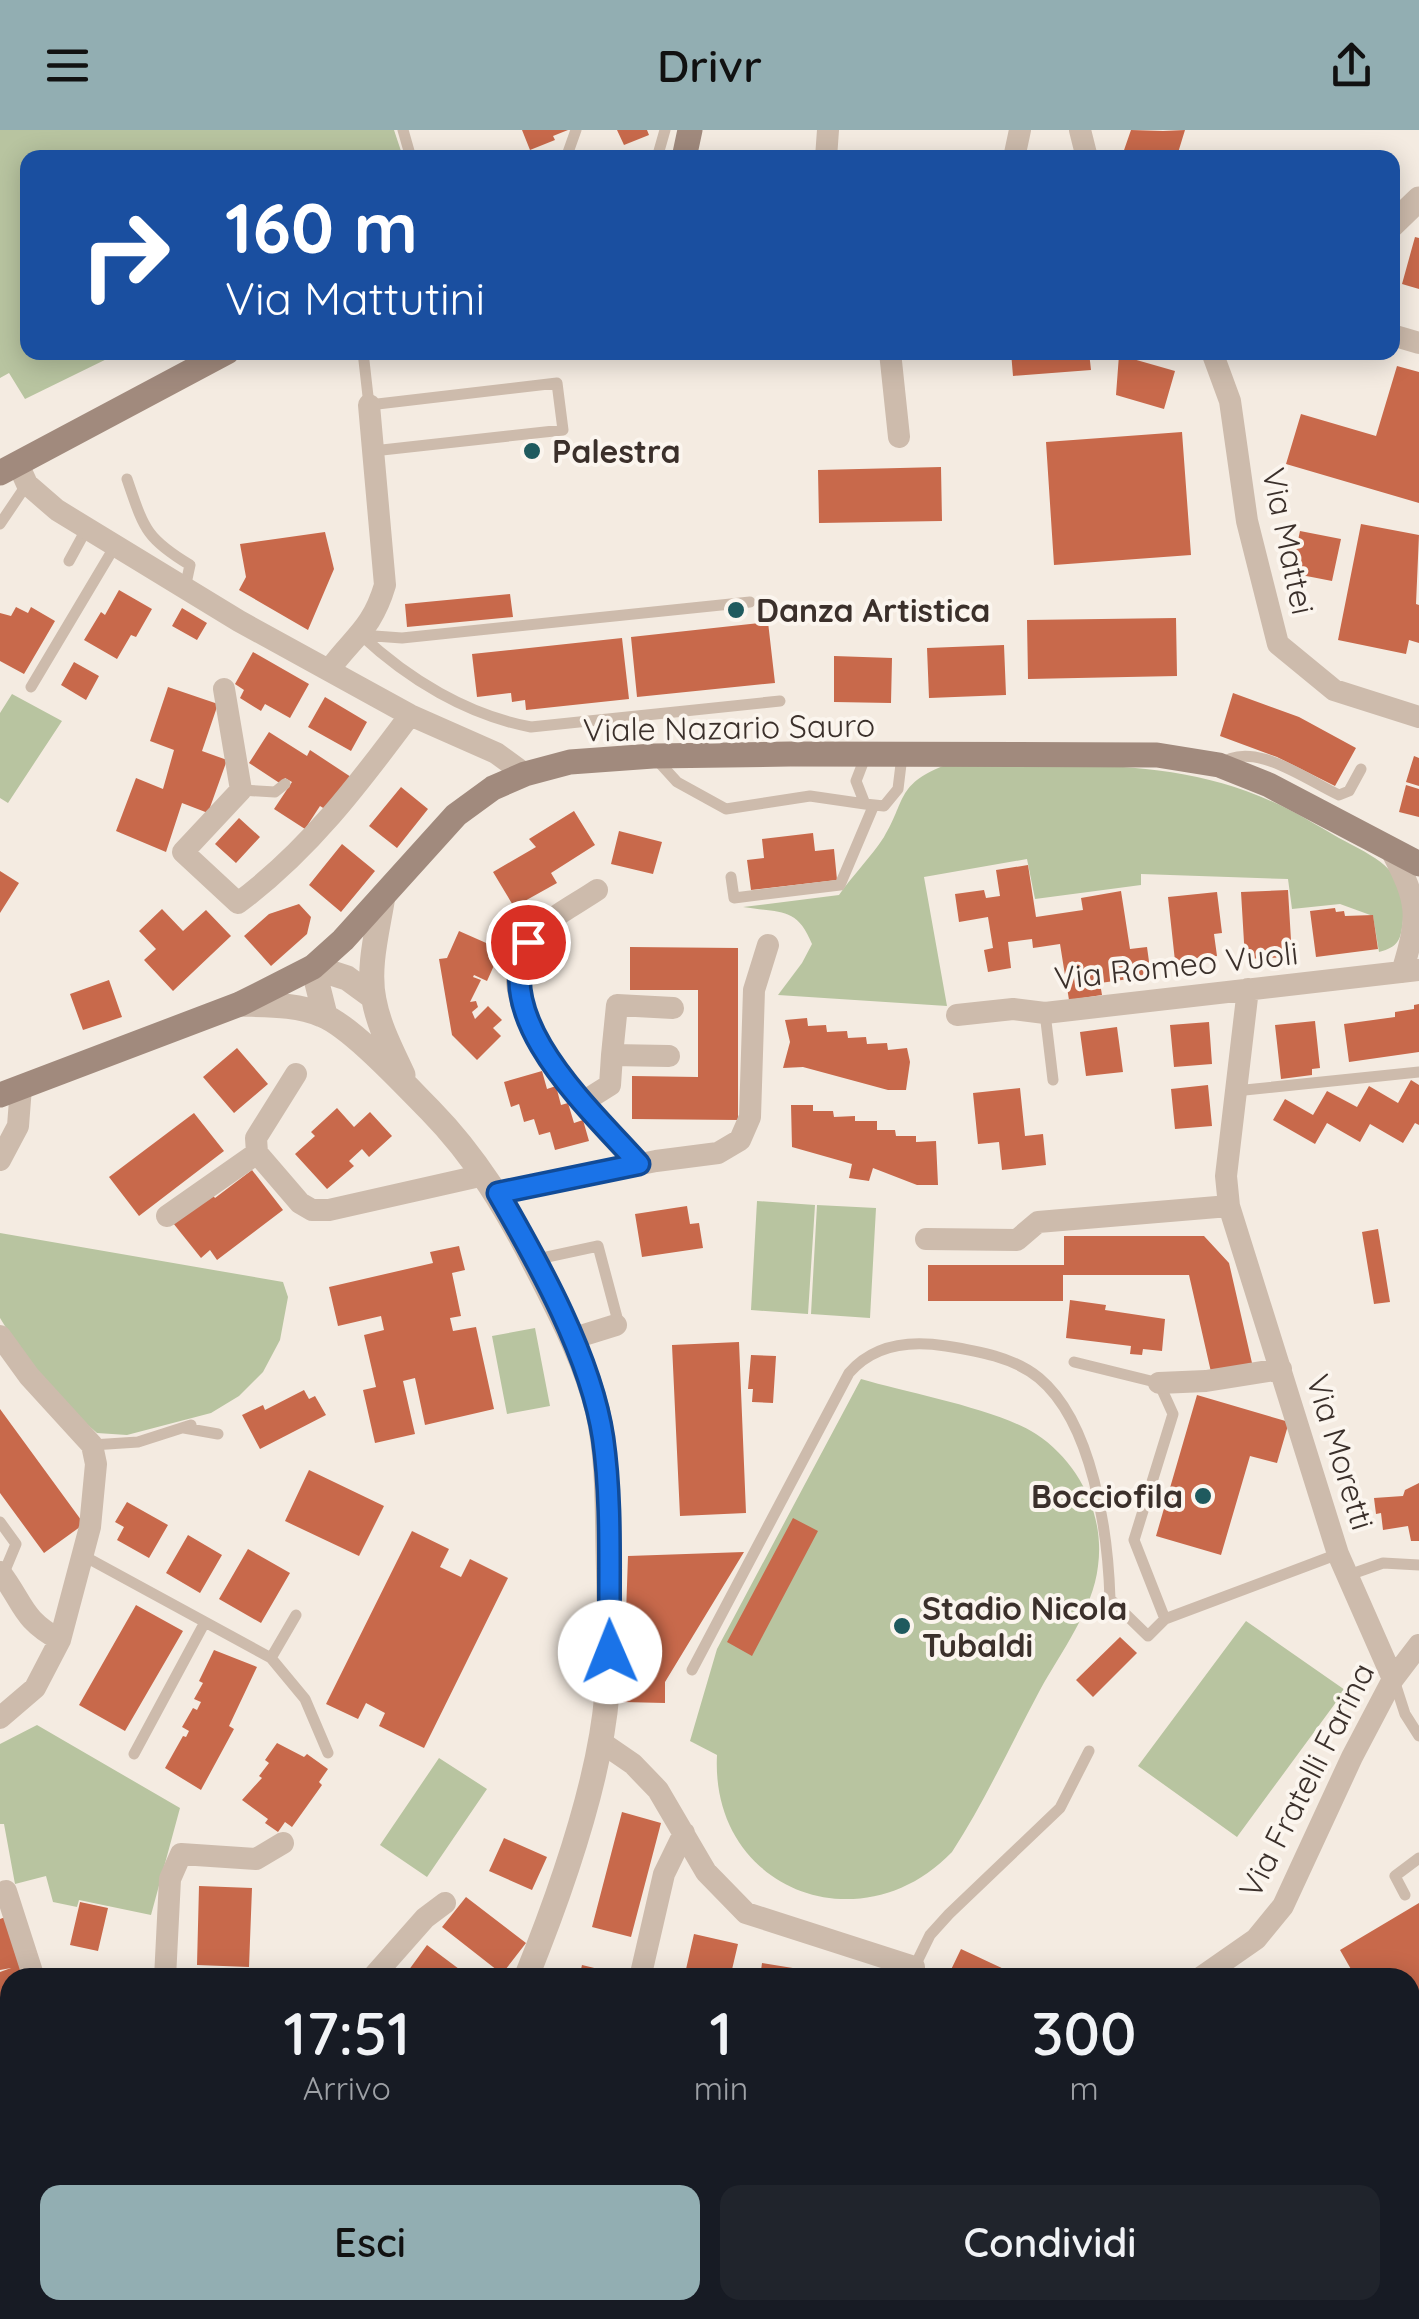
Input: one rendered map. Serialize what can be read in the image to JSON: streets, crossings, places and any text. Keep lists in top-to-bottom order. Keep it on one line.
{"streets":{"main road":["Viale Nazario Sauro"],"street":["Via Mattei","Via Romeo Vuoli","Via Moretti","Via Fratelli Farina"]},"crossings":[["Viale Nazario Sauro","Via Romeo Vuoli"],["Via Romeo Vuoli","Via Moretti"],["Via Moretti","Via Fratelli Farina"]],"places":["Palestra","Danza Artistica","Bocciofila","Stadio Nicola Tubaldi"],"page":{"header":"Drivr","turn":["160 m","Via Mattutini"],"eta":["17:51","Arrivo","1","min","300","m"],"buttons":["Esci","Condividi"]}}
